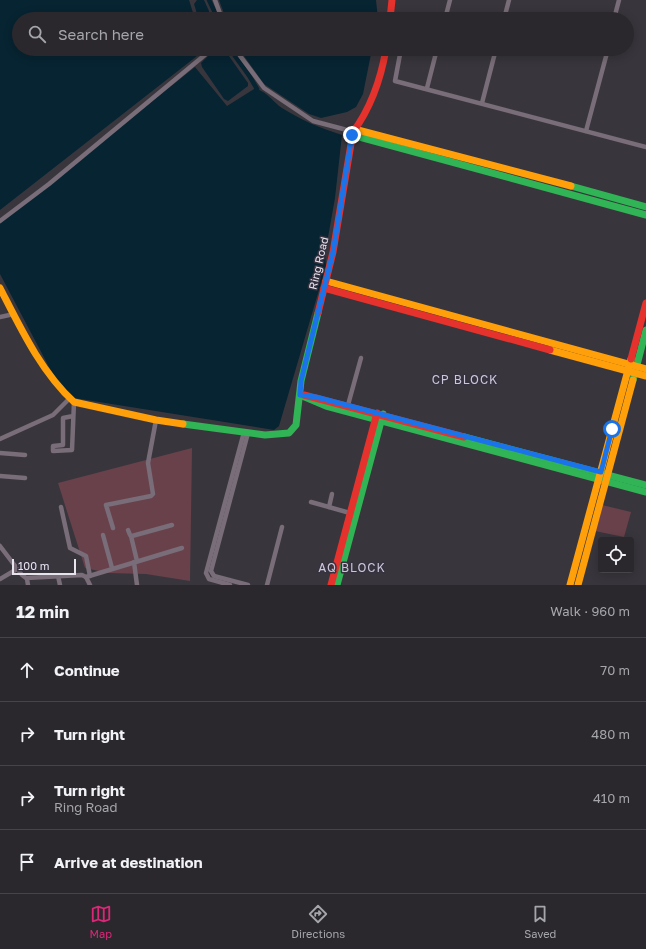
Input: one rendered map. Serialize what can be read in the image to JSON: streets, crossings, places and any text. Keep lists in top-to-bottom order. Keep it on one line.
{"streets":{"street":["Ring Road"]},"districts":["CP BLOCK","AQ BLOCK"],"scale_bar":"100 m","page":{"search":"Search here","scale":"100 m","heading":["12 min","Walk · 960 m"],"list":[["Continue","70 m"],["Turn right","480 m"],["Turn right","Ring Road","410 m"],"Arrive at destination"],"nav":["Map","Directions","Saved"]}}
